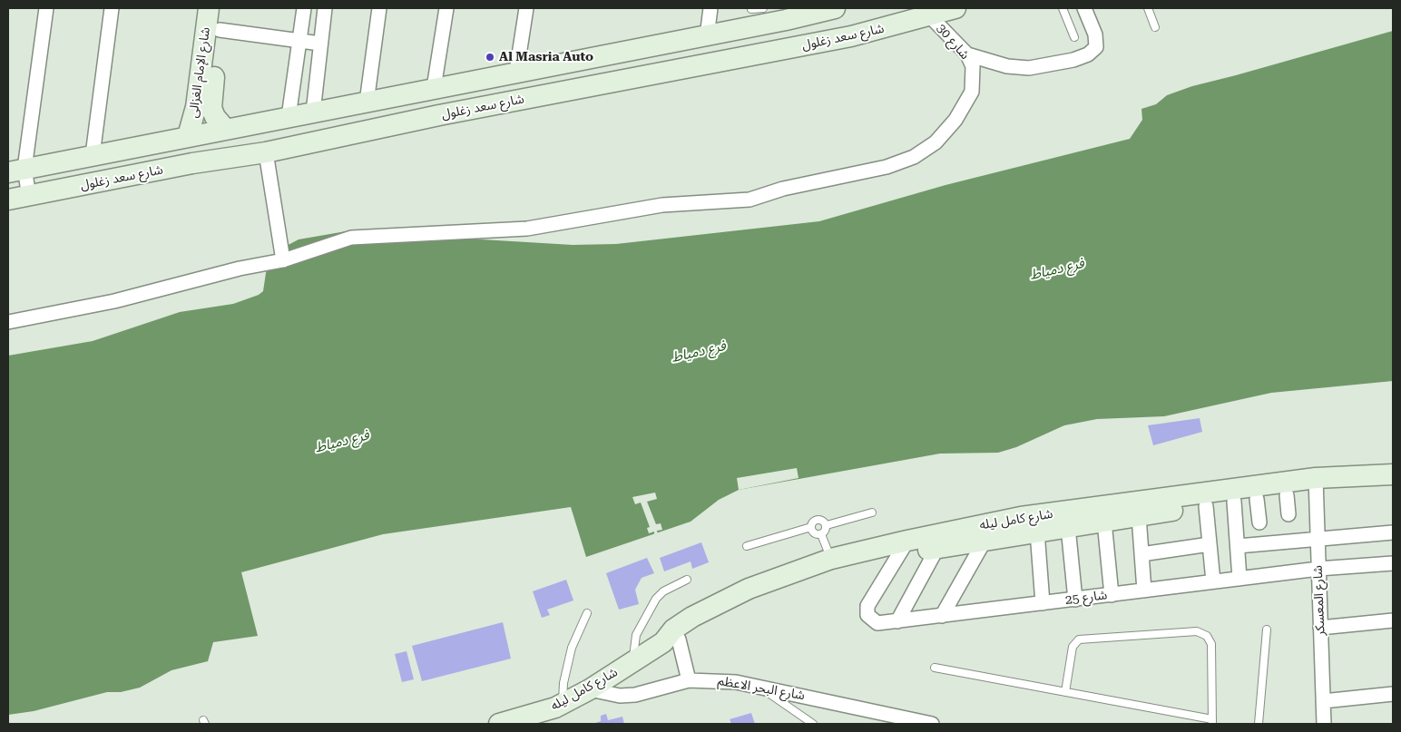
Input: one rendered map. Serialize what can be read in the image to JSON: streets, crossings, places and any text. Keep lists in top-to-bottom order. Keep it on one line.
{"streets":{"main road":["شارع سعد زغلول","شارع الإمام الغزالى","شارع كامل ليله"],"street":["شارع 30","شارع 25","شارع المعسكر","شارع البحر الاعظم"]},"crossings":[["شارع سعد زغلول","شارع 30"],["شارع كامل ليله","شارع 25"],["شارع كامل ليله","شارع المعسكر"],["شارع كامل ليله","شارع البحر الاعظم"],["شارع 25","شارع المعسكر"]],"water":["فرع دمياط"],"places":["Al Masria Auto"]}
